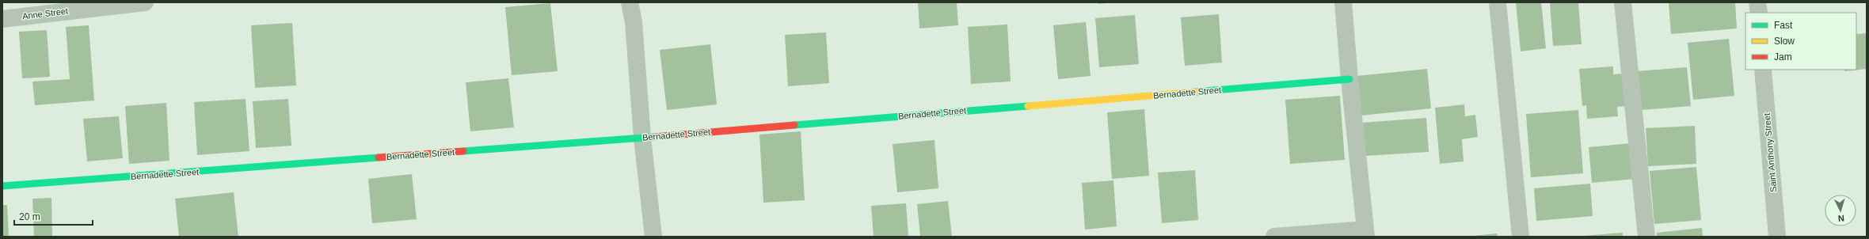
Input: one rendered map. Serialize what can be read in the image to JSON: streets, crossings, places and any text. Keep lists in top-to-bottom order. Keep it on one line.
{"streets":{"street":["Anne Street","Bernadette Street","Saint Anthony Street"]},"legend":["Fast","Slow","Jam"],"scale_bar":"20 m","north":"bottom"}
